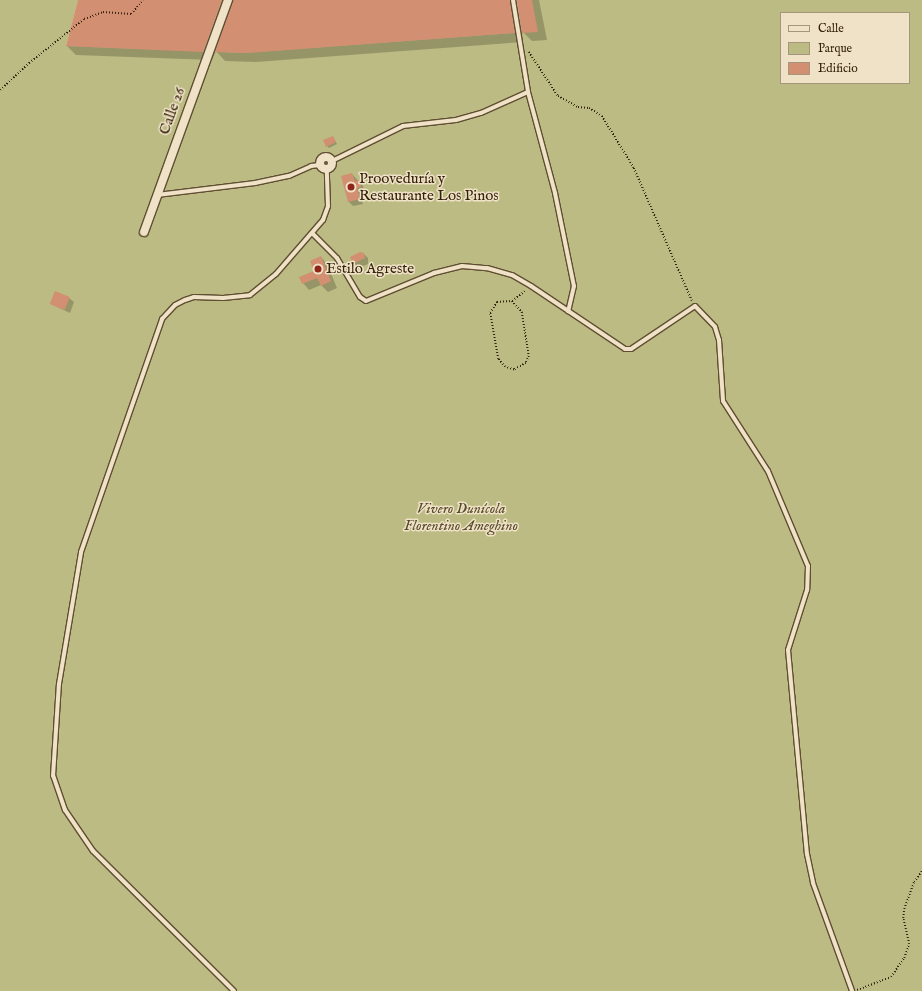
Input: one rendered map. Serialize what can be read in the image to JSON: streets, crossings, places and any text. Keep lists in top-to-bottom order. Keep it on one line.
{"streets":{"street":["Calle 26"]},"parks":["Vivero Dunícola Florentino Ameghino"],"places":["Prooveduría y Restaurante Los Pinos","Estilo Agreste"],"legend":["Calle","Parque","Edificio"]}
